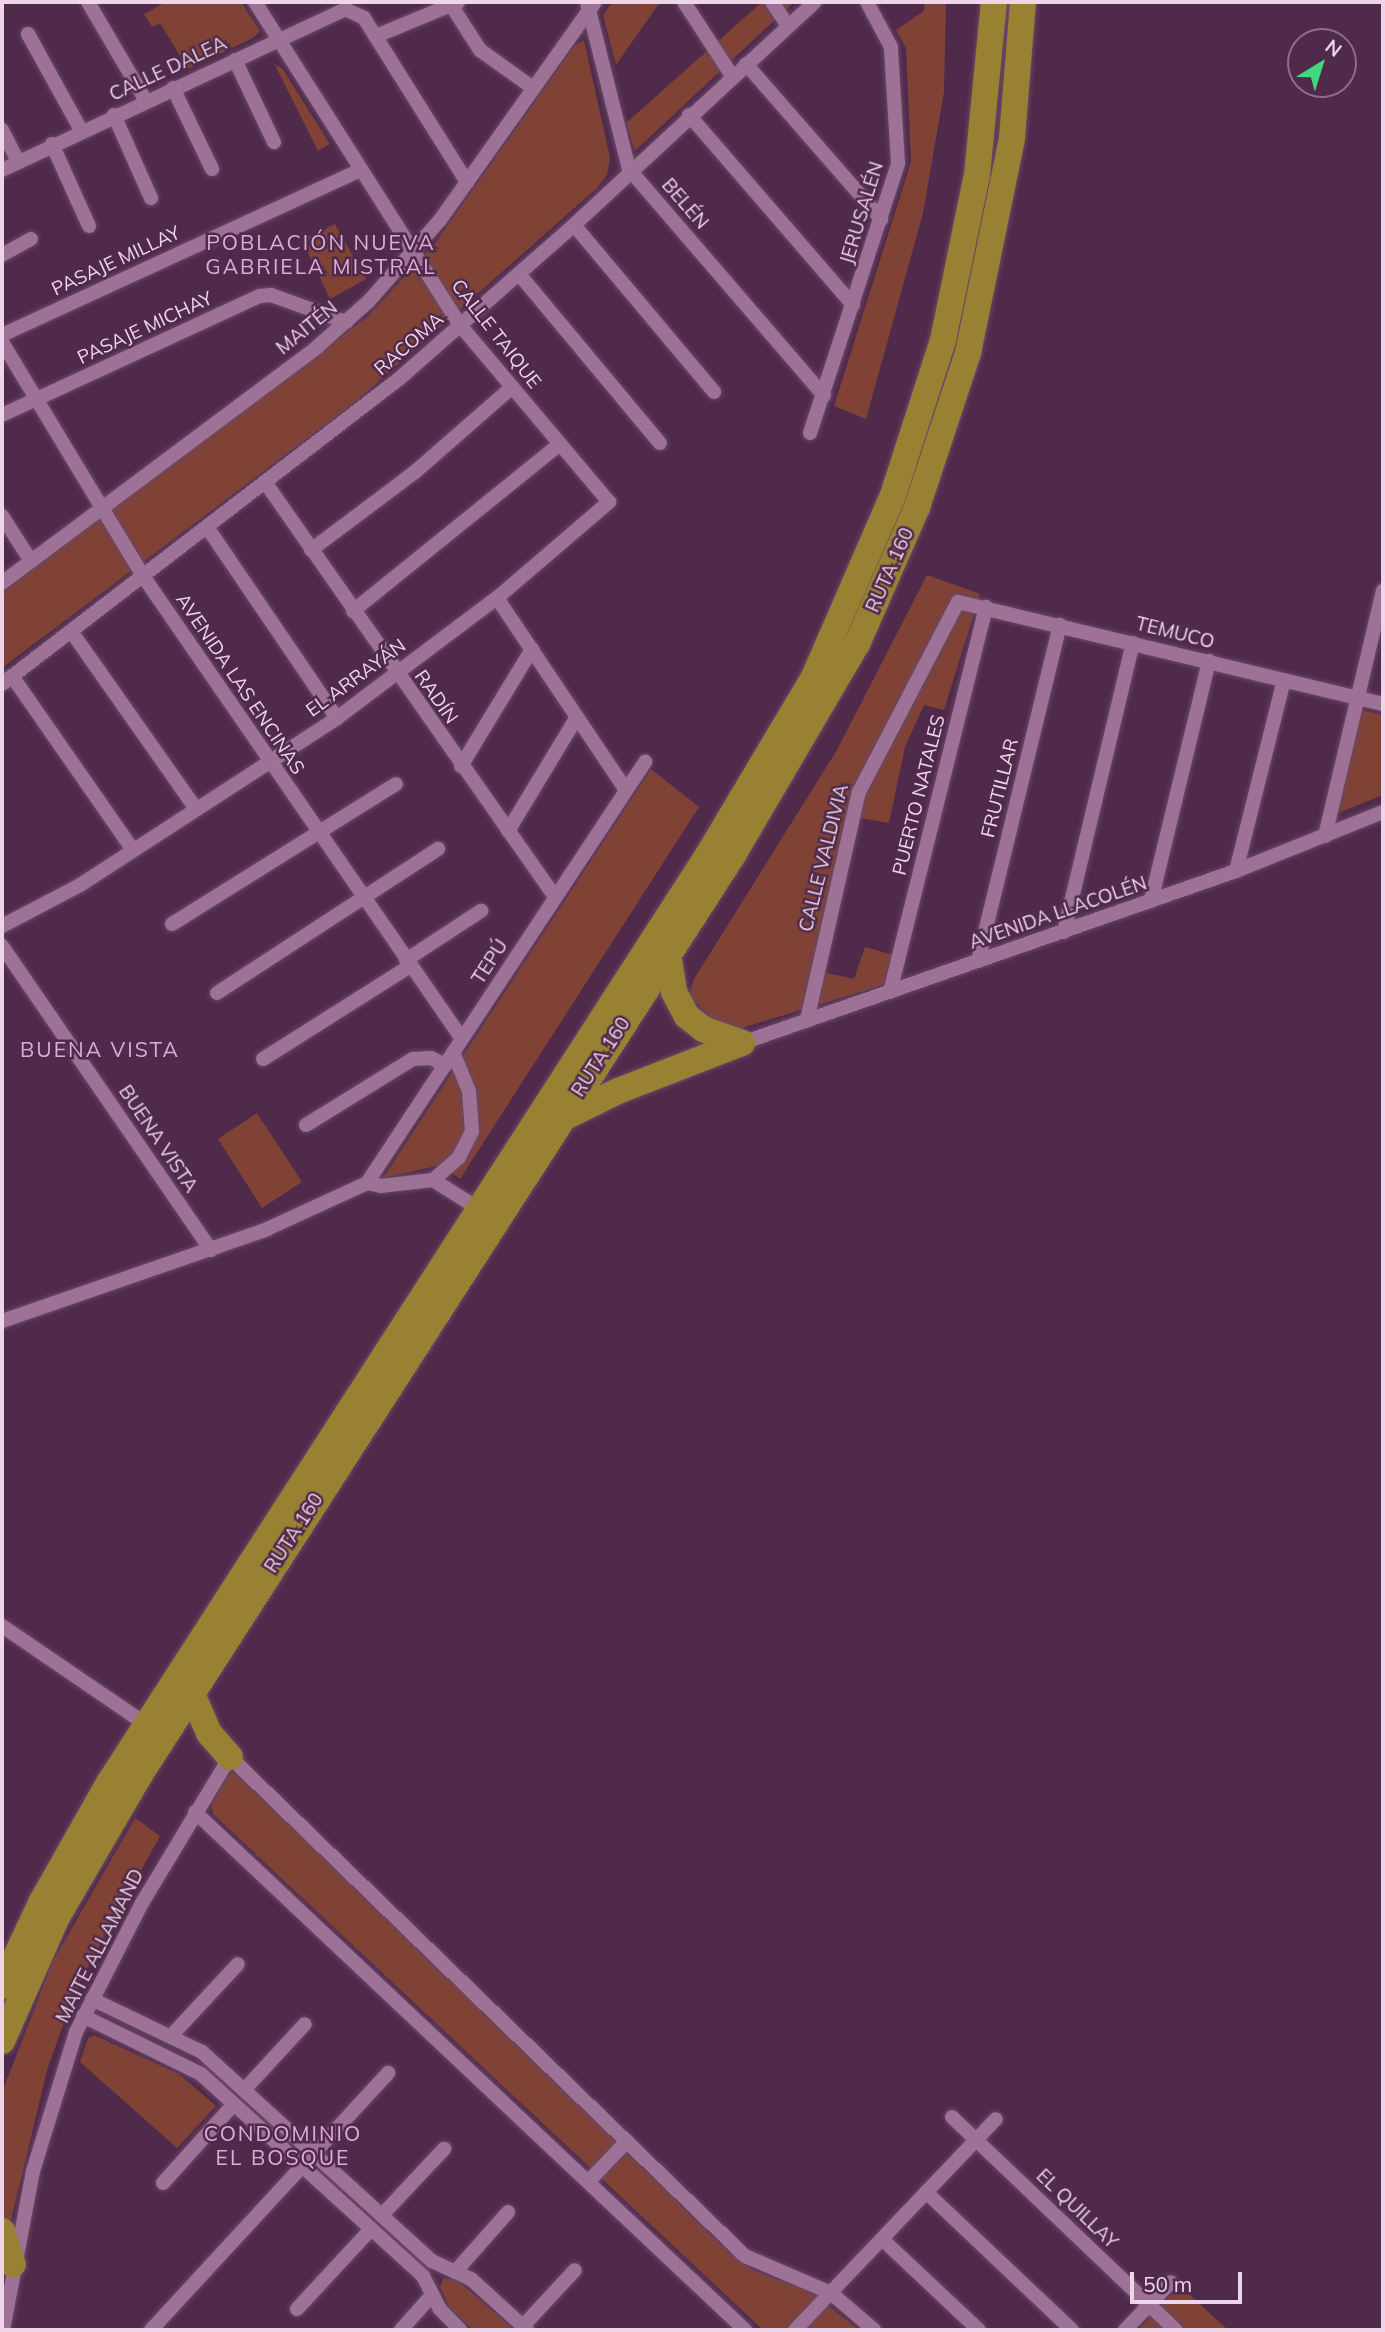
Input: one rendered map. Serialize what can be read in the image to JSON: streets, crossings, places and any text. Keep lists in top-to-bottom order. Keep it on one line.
{"streets":{"highway":["RUTA 160"],"street":["CALLE DALEA","BELÉN","JERUSALÉN","PASAJE MILLAY","PASAJE MICHAY","MAITÉN","CALLE TAIQUE","RACOMA","TEMUCO","EL ARRAYÁN","AVENIDA LAS ENCINAS","RADÍN","FRUTILLAR","PUERTO NATALES","CALLE VALDIVIA","AVENIDA LLACOLÉN","TEPÚ","BUENA VISTA","MAITE ALLAMAND","EL QUILLAY"]},"crossings":[["CALLE DALEA","MAITÉN"],["CALLE DALEA","CALLE TAIQUE"],["BELÉN","JERUSALÉN"],["BELÉN","MAITÉN"],["BELÉN","RACOMA"],["PASAJE MILLAY","CALLE TAIQUE"],["PASAJE MICHAY","MAITÉN"],["PASAJE MICHAY","AVENIDA LAS ENCINAS"],["MAITÉN","CALLE TAIQUE"],["MAITÉN","AVENIDA LAS ENCINAS"],["CALLE TAIQUE","RACOMA"],["CALLE TAIQUE","EL ARRAYÁN"],["RACOMA","AVENIDA LAS ENCINAS"],["RACOMA","RADÍN"],["TEMUCO","FRUTILLAR"],["TEMUCO","PUERTO NATALES"],["TEMUCO","CALLE VALDIVIA"],["EL ARRAYÁN","AVENIDA LAS ENCINAS"],["EL ARRAYÁN","RADÍN"],["AVENIDA LAS ENCINAS","TEPÚ"],["RADÍN","TEPÚ"],["FRUTILLAR","AVENIDA LLACOLÉN"],["PUERTO NATALES","AVENIDA LLACOLÉN"],["CALLE VALDIVIA","AVENIDA LLACOLÉN"]],"districts":["POBLACIÓN NUEVA GABRIELA MISTRAL","BUENA VISTA","CONDOMINIO EL BOSQUE"],"scale_bar":"50 m","north":"top right"}
